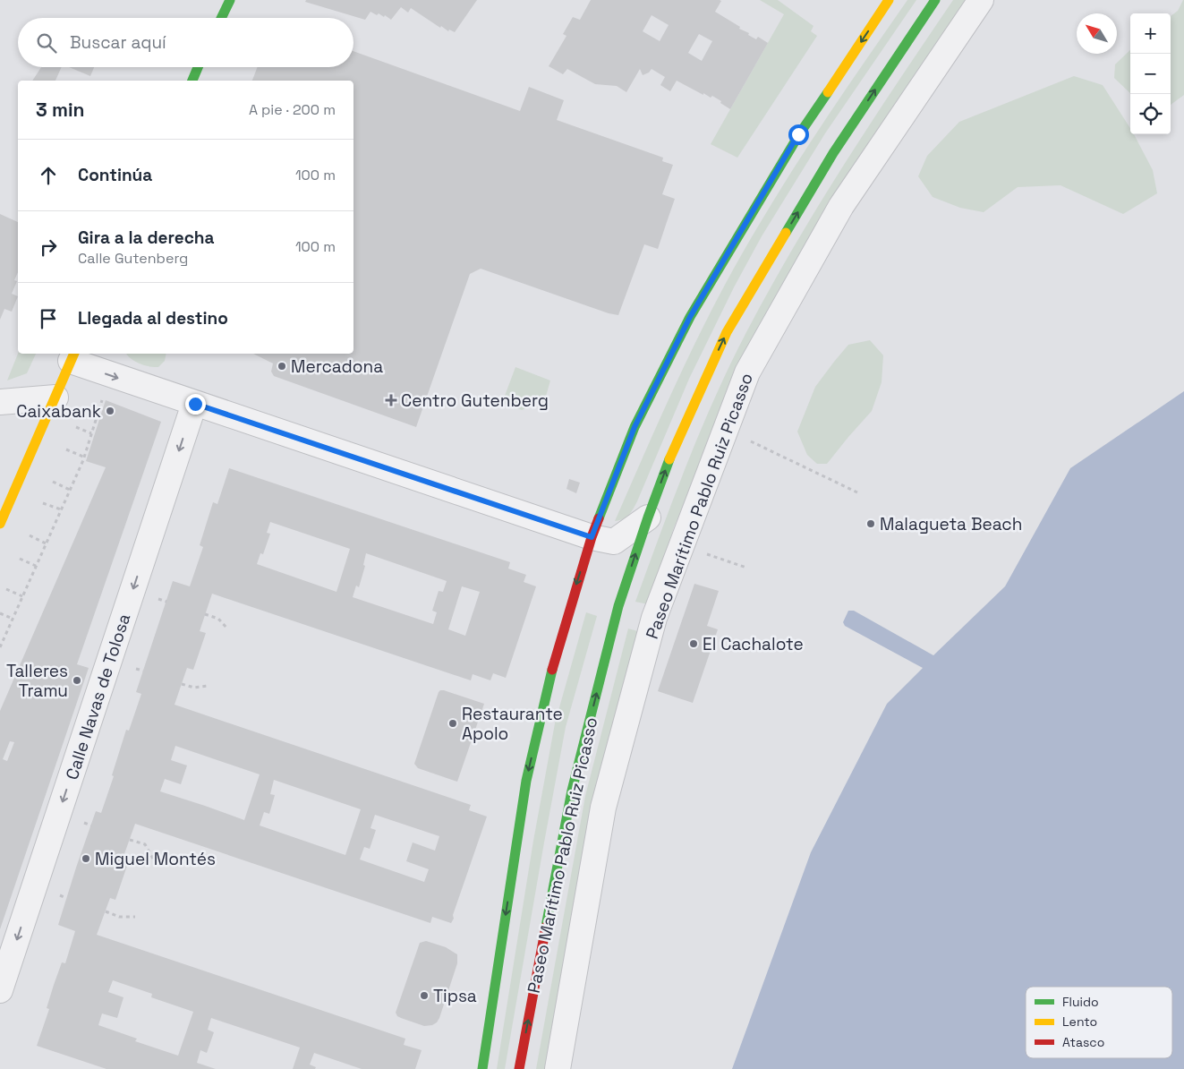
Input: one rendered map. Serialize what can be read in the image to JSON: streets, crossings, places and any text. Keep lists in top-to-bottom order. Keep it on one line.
{"streets":{"main road":["Paseo Marítimo Pablo Ruiz Picasso"],"street":["Calle Navas de Tolosa"]},"one_way":["Calle Navas de Tolosa"],"places":{"other":["Mercadona","Caixabank","Malagueta Beach","El Cachalote","Talleres Tramu","Restaurante Apolo","Miguel Montés","Tipsa"],"health":["Centro Gutenberg"]},"legend":["Fluido","Lento","Atasco"],"north":"top left","page":{"map_buttons":["+","−"],"search":"Buscar aquí","heading":["3 min","A pie · 200 m"],"list":[["Continúa","100 m"],["Gira a la derecha","Calle Gutenberg","100 m"],"Llegada al destino"]}}
